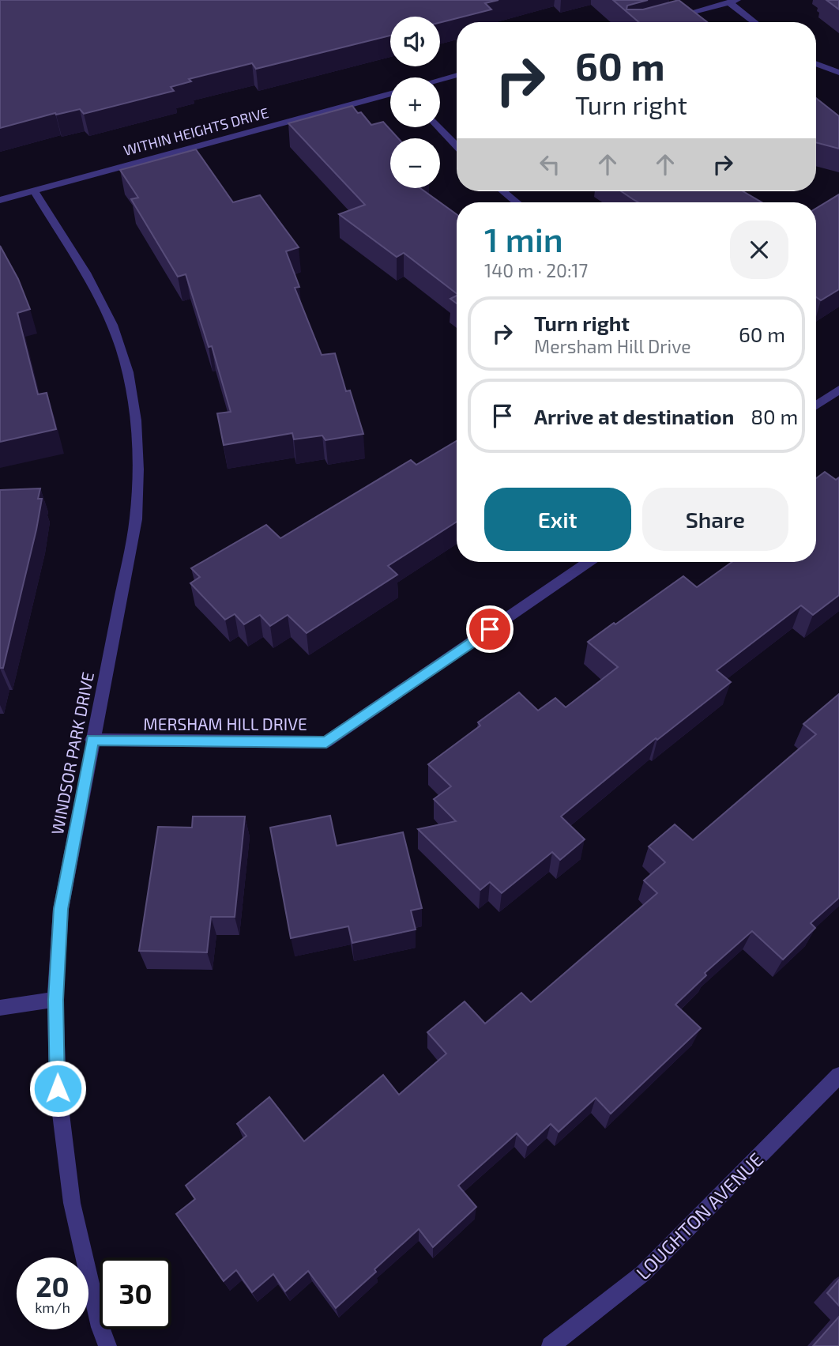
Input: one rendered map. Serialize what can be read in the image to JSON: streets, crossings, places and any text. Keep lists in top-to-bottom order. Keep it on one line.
{"streets":{"street":["WITHIN HEIGHTS DRIVE","MERSHAM HILL DRIVE","WINDSOR PARK DRIVE","LOUGHTON AVENUE"]},"crossings":[["WITHIN HEIGHTS DRIVE","WINDSOR PARK DRIVE"],["MERSHAM HILL DRIVE","WINDSOR PARK DRIVE"]],"page":{"map_buttons":["+","−"],"turn":["60 m","Turn right"],"heading":["1 min","140 m · 20:17"],"list":[{"name":"Turn right","note":"Mersham Hill Drive","value":"60 m"},{"name":"Arrive at destination","value":"80 m"}],"buttons":["Exit","Share"],"speed":"20 km/h","limit":"30"}}
